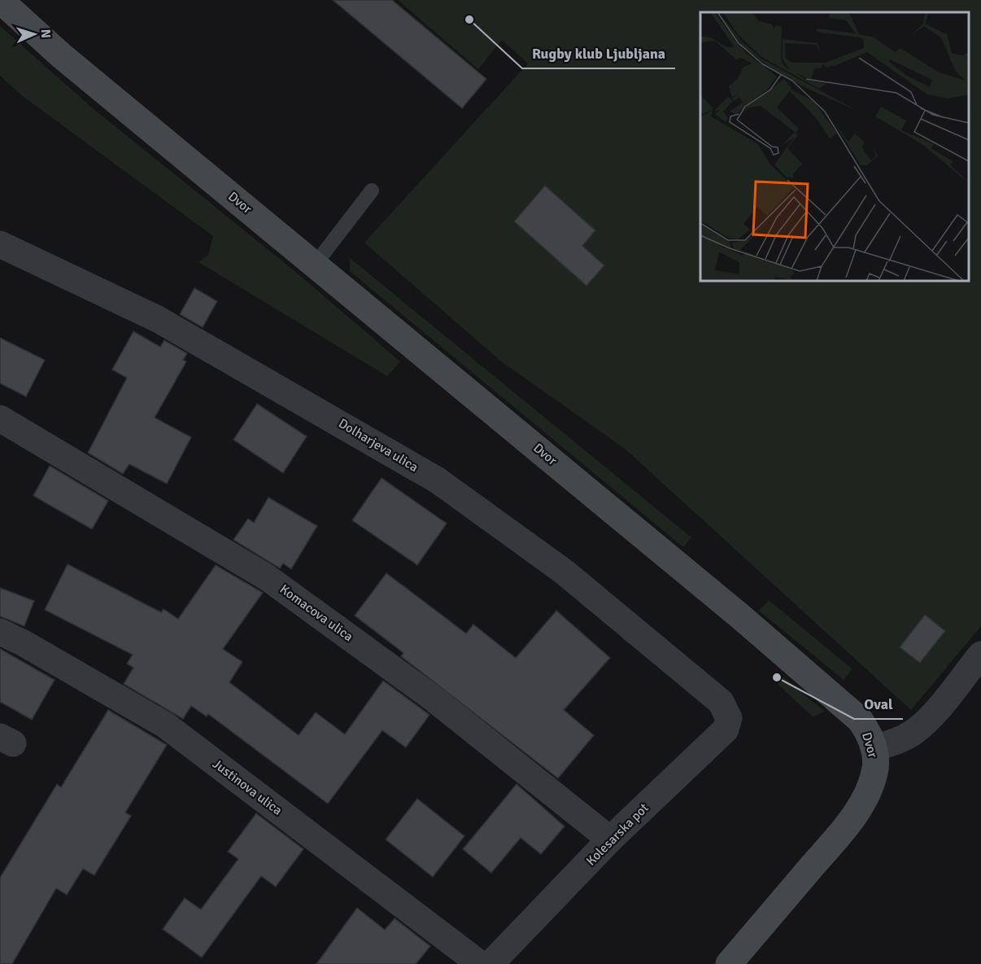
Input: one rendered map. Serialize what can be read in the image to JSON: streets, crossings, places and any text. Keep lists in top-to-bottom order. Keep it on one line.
{"streets":{"street":["Dvor","Dolharjeva ulica","Komacova ulica","Justinova ulica","Kolesarska pot"]},"crossings":[["Dolharjeva ulica","Kolesarska pot"],["Komacova ulica","Kolesarska pot"]],"places":["Rugby klub Ljubljana","Oval"],"north":"right"}
